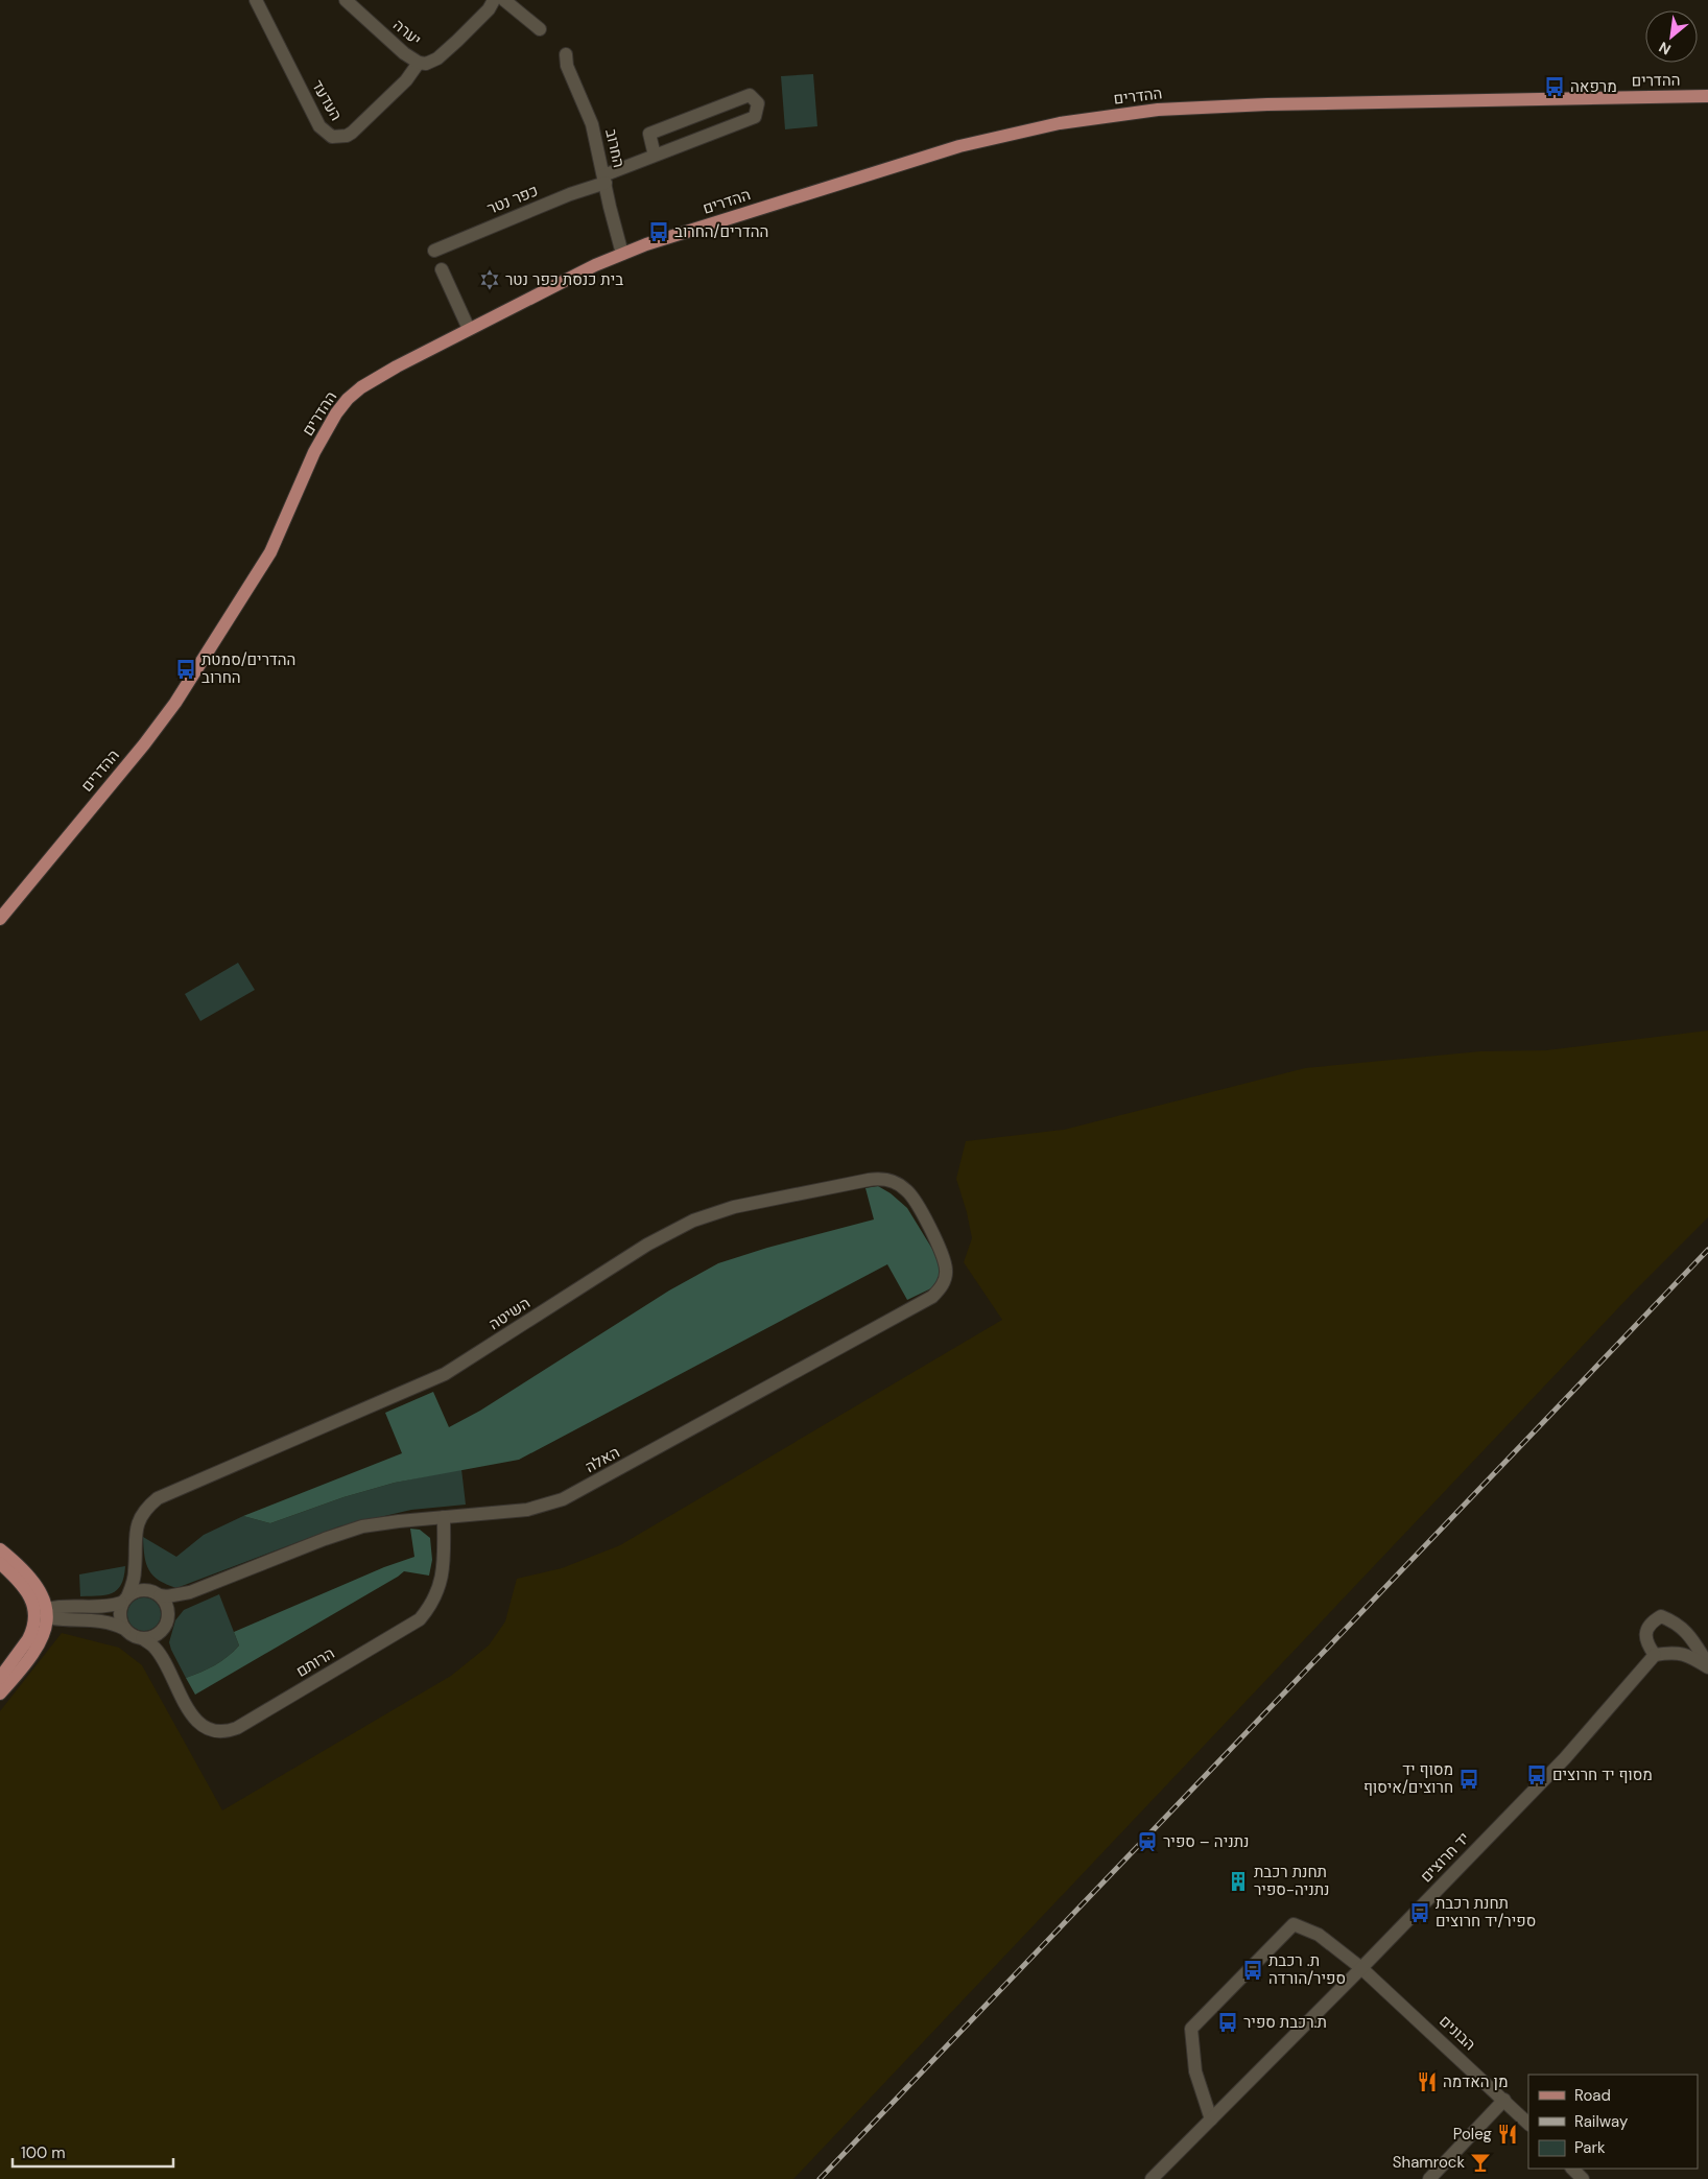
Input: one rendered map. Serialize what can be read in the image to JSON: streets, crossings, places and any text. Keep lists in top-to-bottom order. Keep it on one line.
{"streets":{"main road":["ההדרים"],"street":["יערה","העדעד","החרוב","כפר נטר","השיטה","האלה","הרותם","יד חרוצים","הבונים"]},"crossings":[["יערה","העדעד"],["ההדרים","החרוב"],["החרוב","כפר נטר"],["השיטה","האלה"],["השיטה","הרותם"],["האלה","הרותם"],["יד חרוצים","הבונים"]],"places":{"bus stop":["מרפאה","ההדרים/החרוב","ההדרים/סמטת החרוב","מסוף יד חרוצים","מסוף יד חרוצים/איסוף","תחנת רכבת ספיר/יד חרוצים","ת. רכבת ספיר/הורדה","ת.רכבת ספיר"],"synagogue":["בית כנסת כפר נטר"],"station":["נתניה – ספיר"],"building":["תחנת רכבת נתניה-ספיר"],"restaurant":["מן האדמה","Poleg"],"bar":["Shamrock"]},"legend":["Road","Railway","Park"],"scale_bar":"100 m","north":"bottom left"}
